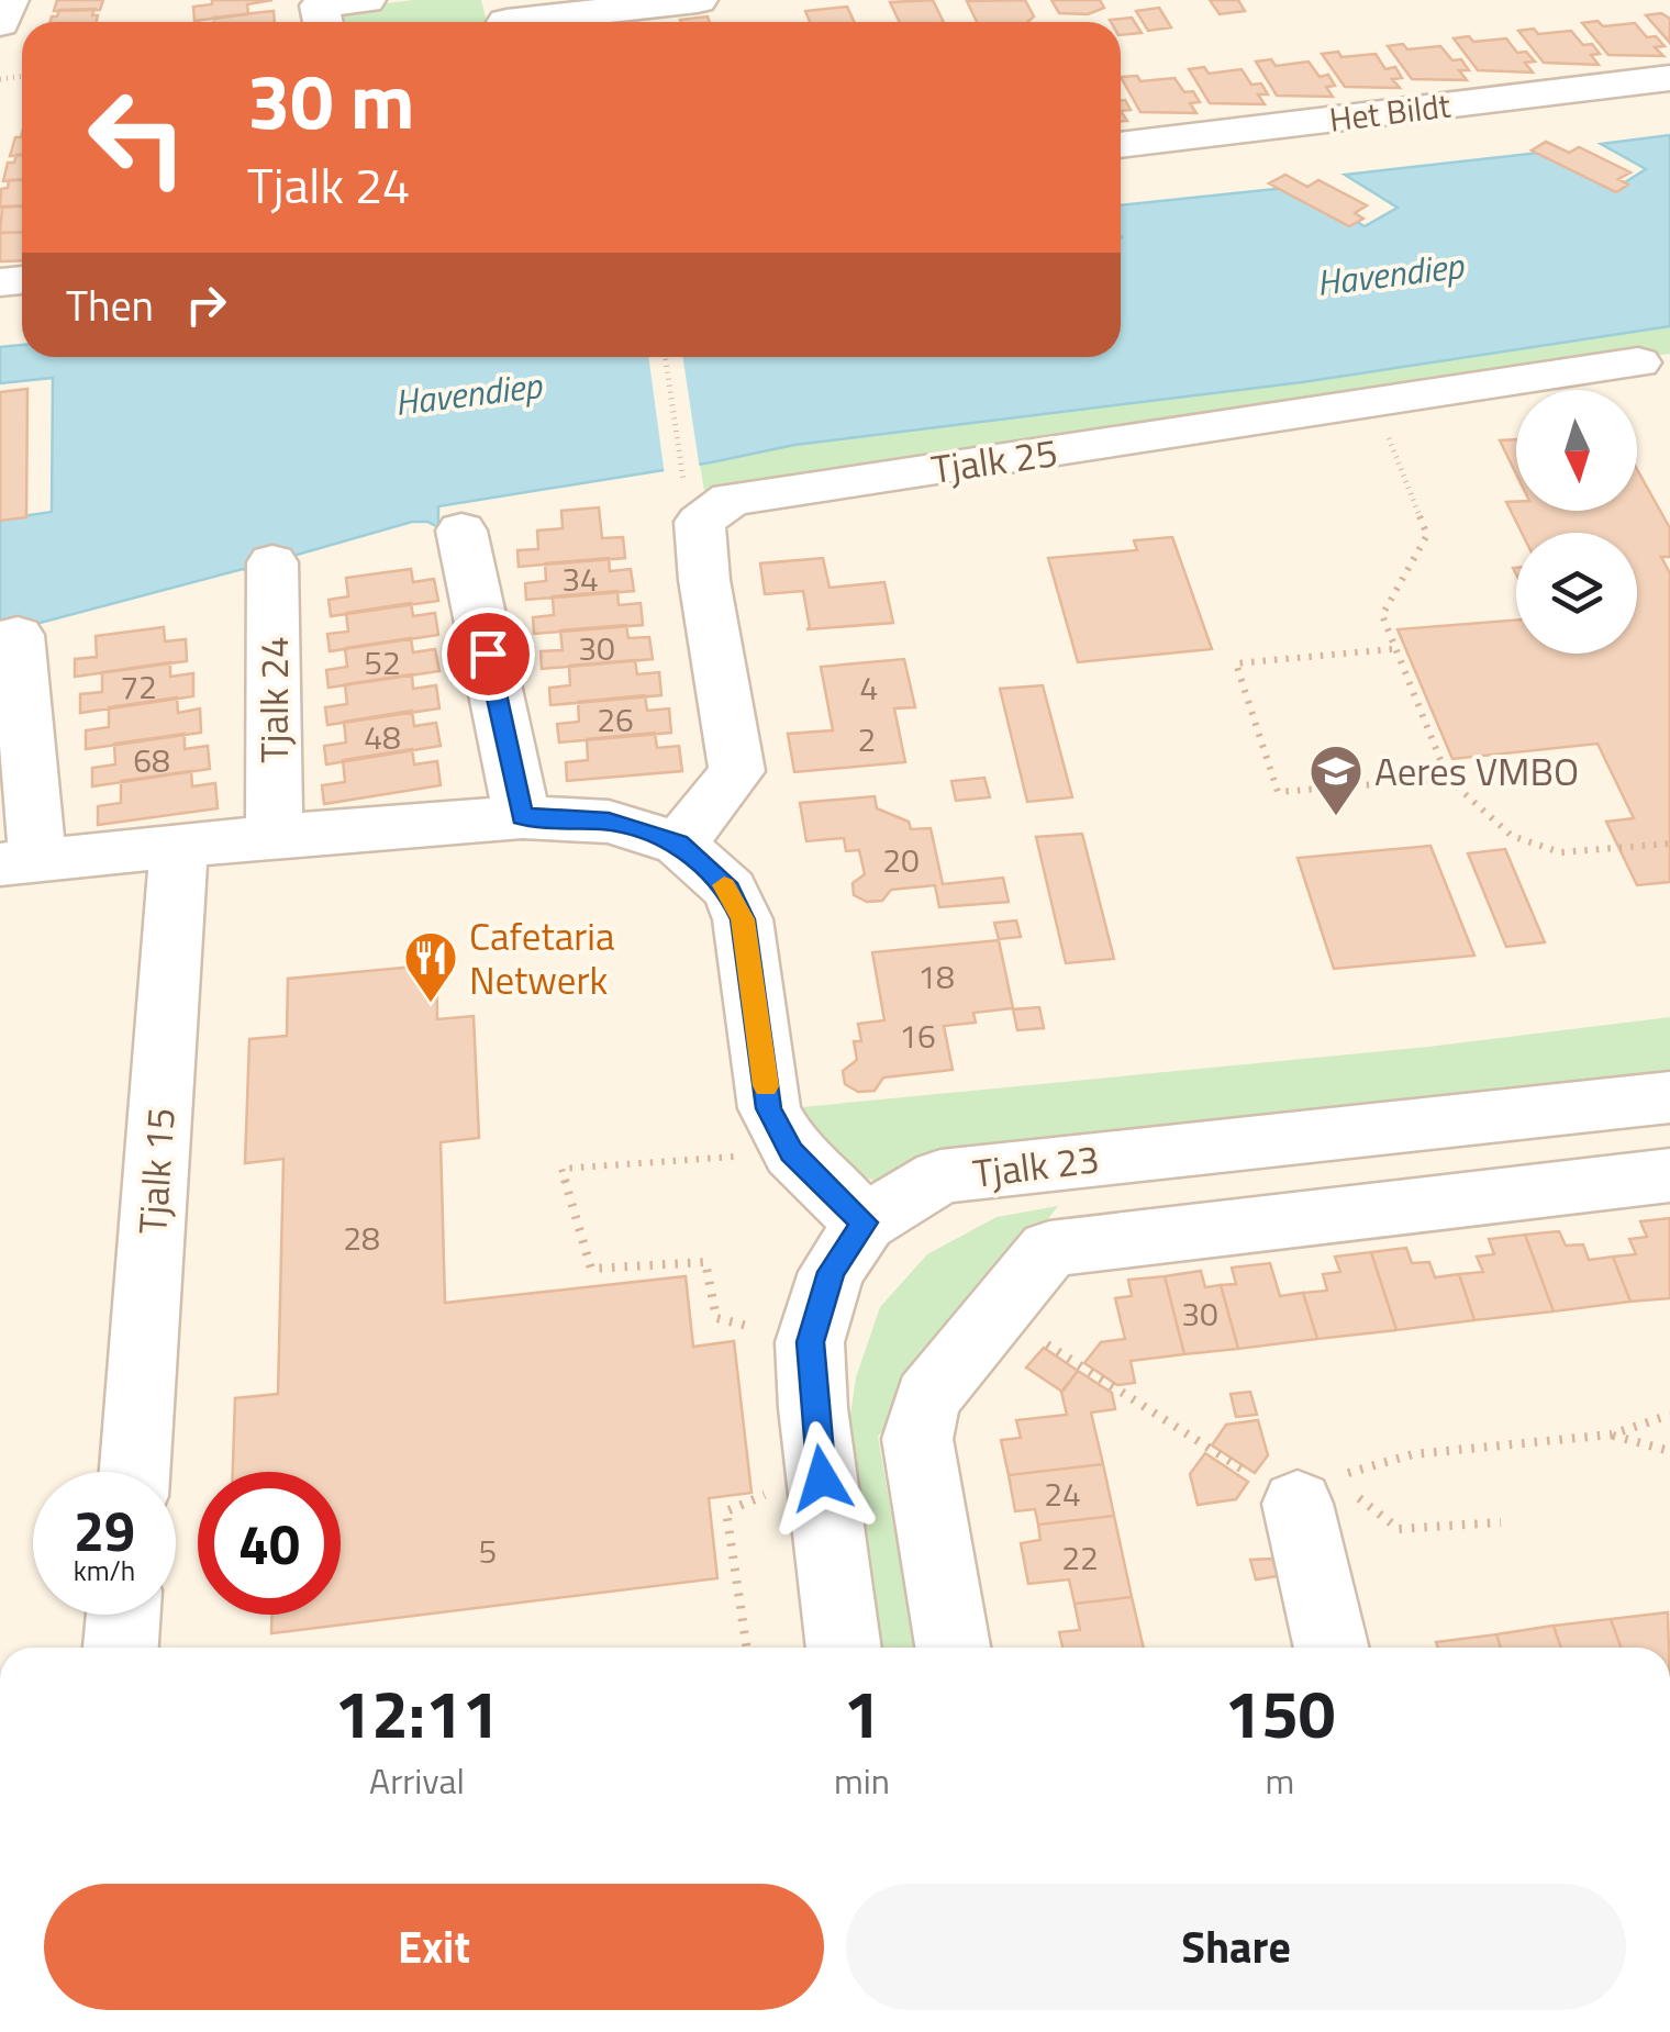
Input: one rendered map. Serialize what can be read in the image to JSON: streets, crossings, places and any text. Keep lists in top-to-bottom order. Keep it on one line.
{"streets":{"street":["Het Bildt","Tjalk 25","Tjalk 24","Tjalk 23","Tjalk 15"]},"water":["Havendiep"],"places":{"school or university":["Aeres VMBO"],"restaurant":["Cafetaria Netwerk"]},"house_numbers":["34","30","52","72","4","26","48","2","68","20","18","16","28","30","24","5","22"],"north":"bottom","page":{"turn":["30 m","Tjalk 24"],"then":"Then","speed":"29 km/h","limit":"40","eta":["12:11","Arrival","1","min","150","m"],"buttons":["Exit","Share"]}}
